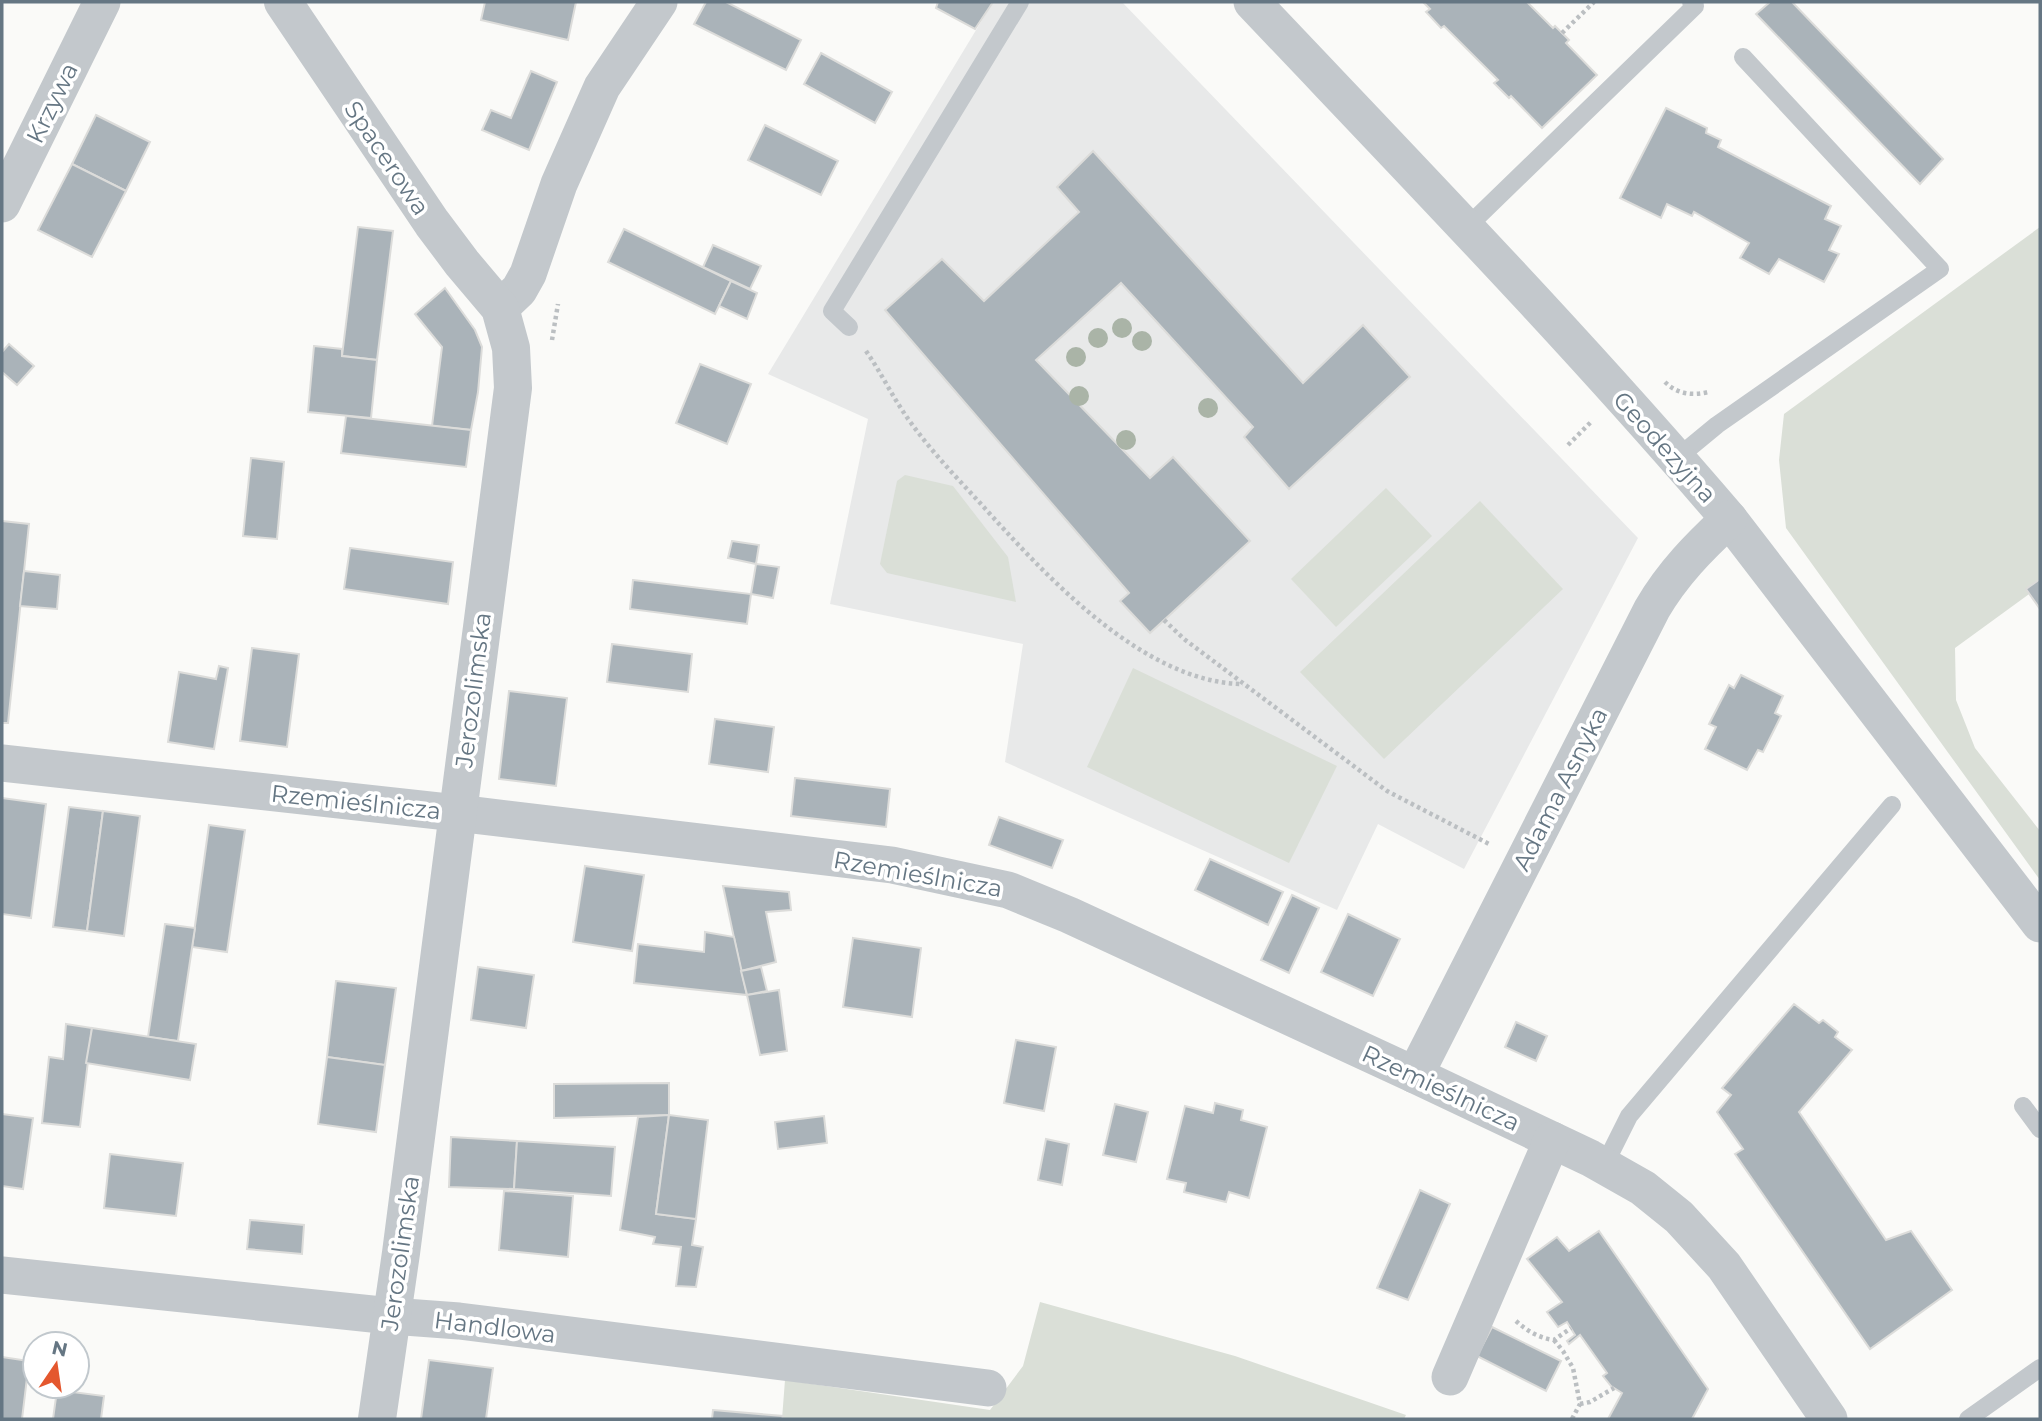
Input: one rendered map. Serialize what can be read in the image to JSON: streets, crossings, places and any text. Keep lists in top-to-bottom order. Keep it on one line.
{"streets":{"street":["Krzywa","Spacerowa","Geodezyjna","Jerozolimska","Adama Asnyka","Rzemieślnicza","Handlowa"]},"crossings":[["Spacerowa","Jerozolimska"],["Geodezyjna","Adama Asnyka"],["Jerozolimska","Rzemieślnicza"],["Jerozolimska","Handlowa"],["Adama Asnyka","Rzemieślnicza"]],"north":"top"}
